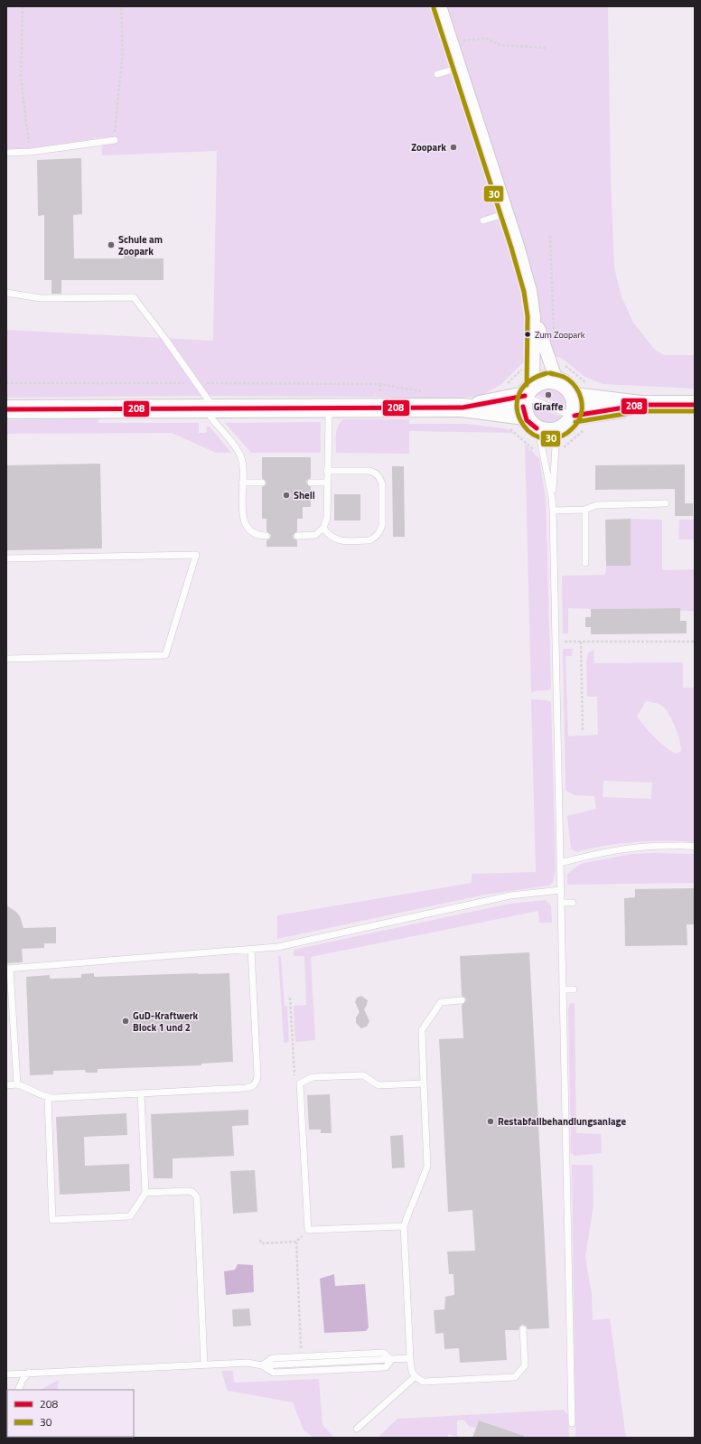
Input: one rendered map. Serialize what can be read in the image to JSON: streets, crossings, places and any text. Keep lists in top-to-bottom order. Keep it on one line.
{"places":["Zoopark","Schule am Zoopark","Zum Zoopark","Giraffe","Shell","GuD-Kraftwerk Block 1 und 2","Restabfallbehandlungsanlage"],"lines":["transit line 30","transit line 208"],"legend":["208","30"]}
